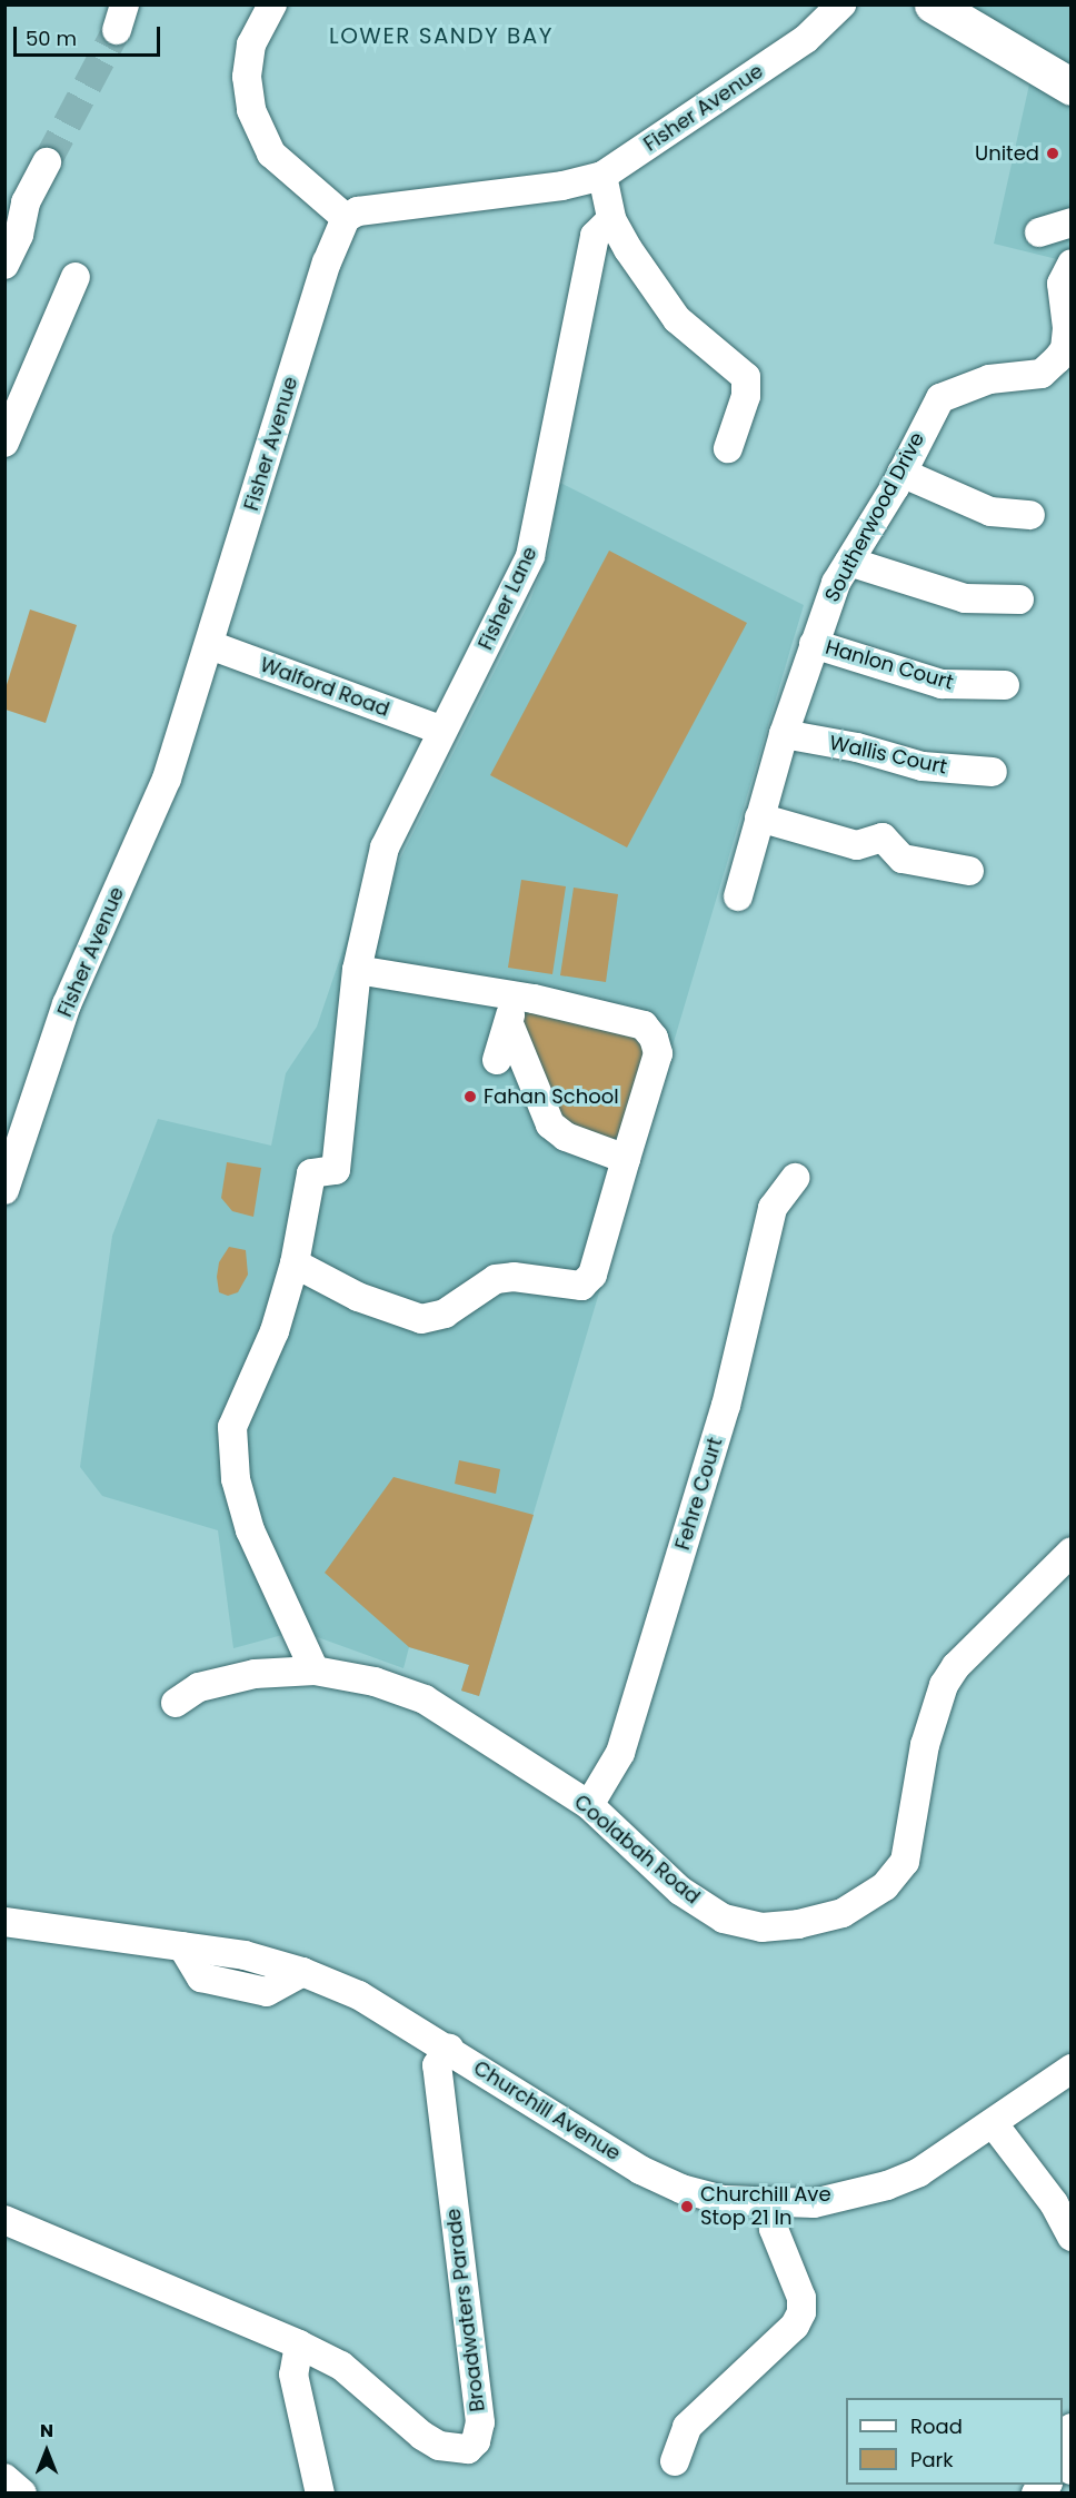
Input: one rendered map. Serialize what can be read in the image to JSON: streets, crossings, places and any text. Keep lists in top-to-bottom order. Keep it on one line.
{"streets":{"street":["Fisher Avenue","Southerwood Drive","Fisher Lane","Hanlon Court","Walford Road","Wallis Court","Fehre Court","Coolabah Road","Churchill Avenue","Broadwaters Parade"]},"crossings":[["Fisher Avenue","Walford Road"],["Southerwood Drive","Hanlon Court"],["Southerwood Drive","Wallis Court"],["Fisher Lane","Walford Road"],["Fehre Court","Coolabah Road"],["Churchill Avenue","Broadwaters Parade"]],"districts":["LOWER SANDY BAY"],"places":["United","Fahan School","Churchill Ave Stop 21 In"],"legend":["Road","Park"],"scale_bar":"50 m","north":"top"}
